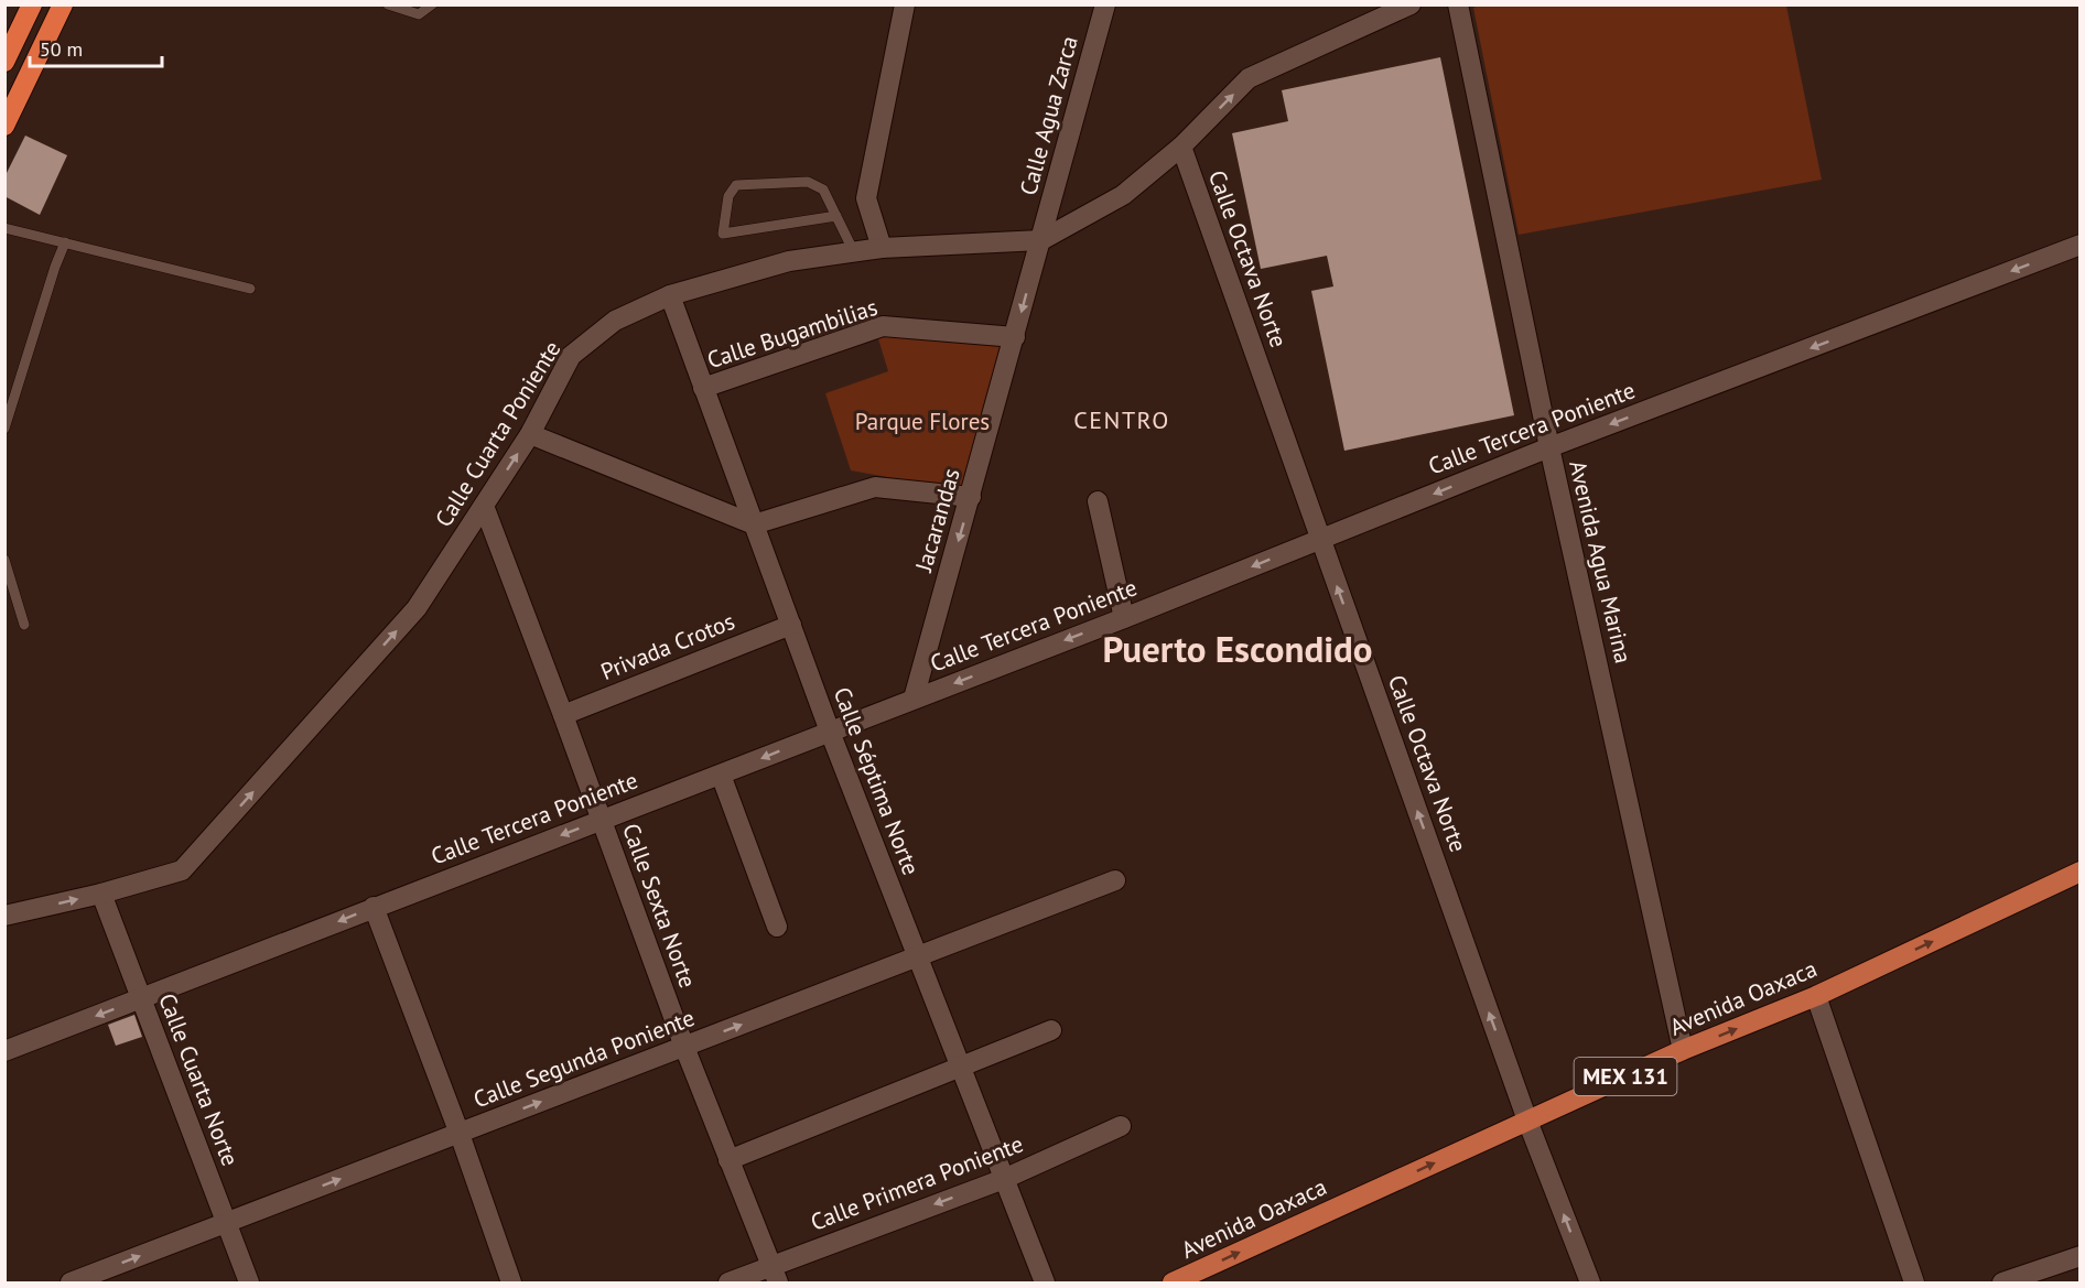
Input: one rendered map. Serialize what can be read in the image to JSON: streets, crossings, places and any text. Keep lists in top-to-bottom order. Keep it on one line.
{"streets":{"main road":["Avenida Oaxaca","MEX 131"],"street":["Calle Agua Zarca","Calle Octava Norte","Calle Bugambilias","Calle Tercera Poniente","Calle Cuarta Poniente","Jacarandas","Avenida Agua Marina","Privada Crotos","Calle Séptima Norte","Calle Sexta Norte","Calle Segunda Poniente","Calle Cuarta Norte","Calle Primera Poniente"]},"crossings":[["Calle Agua Zarca","Calle Cuarta Poniente"],["Calle Agua Zarca","Jacarandas"],["Calle Octava Norte","Calle Tercera Poniente"],["Calle Octava Norte","Calle Cuarta Poniente"],["Calle Octava Norte","Avenida Oaxaca"],["Calle Bugambilias","Jacarandas"],["Calle Bugambilias","Calle Séptima Norte"],["Calle Tercera Poniente","Jacarandas"],["Calle Tercera Poniente","Avenida Agua Marina"],["Calle Tercera Poniente","Calle Séptima Norte"],["Calle Tercera Poniente","Calle Sexta Norte"],["Calle Tercera Poniente","Calle Cuarta Norte"],["Calle Cuarta Poniente","Jacarandas"],["Calle Cuarta Poniente","Calle Séptima Norte"],["Calle Cuarta Poniente","Calle Sexta Norte"],["Calle Cuarta Poniente","Calle Cuarta Norte"],["Avenida Agua Marina","Avenida Oaxaca"],["Privada Crotos","Calle Séptima Norte"],["Privada Crotos","Calle Sexta Norte"],["Calle Séptima Norte","Calle Segunda Poniente"],["Calle Séptima Norte","Calle Primera Poniente"],["Calle Sexta Norte","Calle Segunda Poniente"],["Calle Sexta Norte","Calle Primera Poniente"],["Calle Segunda Poniente","Calle Cuarta Norte"]],"one_way":["Calle Octava Norte","Calle Tercera Poniente","Calle Cuarta Poniente","Jacarandas","Avenida Oaxaca","Calle Segunda Poniente"],"districts":["CENTRO","Puerto Escondido"],"parks":["Parque Flores"],"scale_bar":"50 m"}
